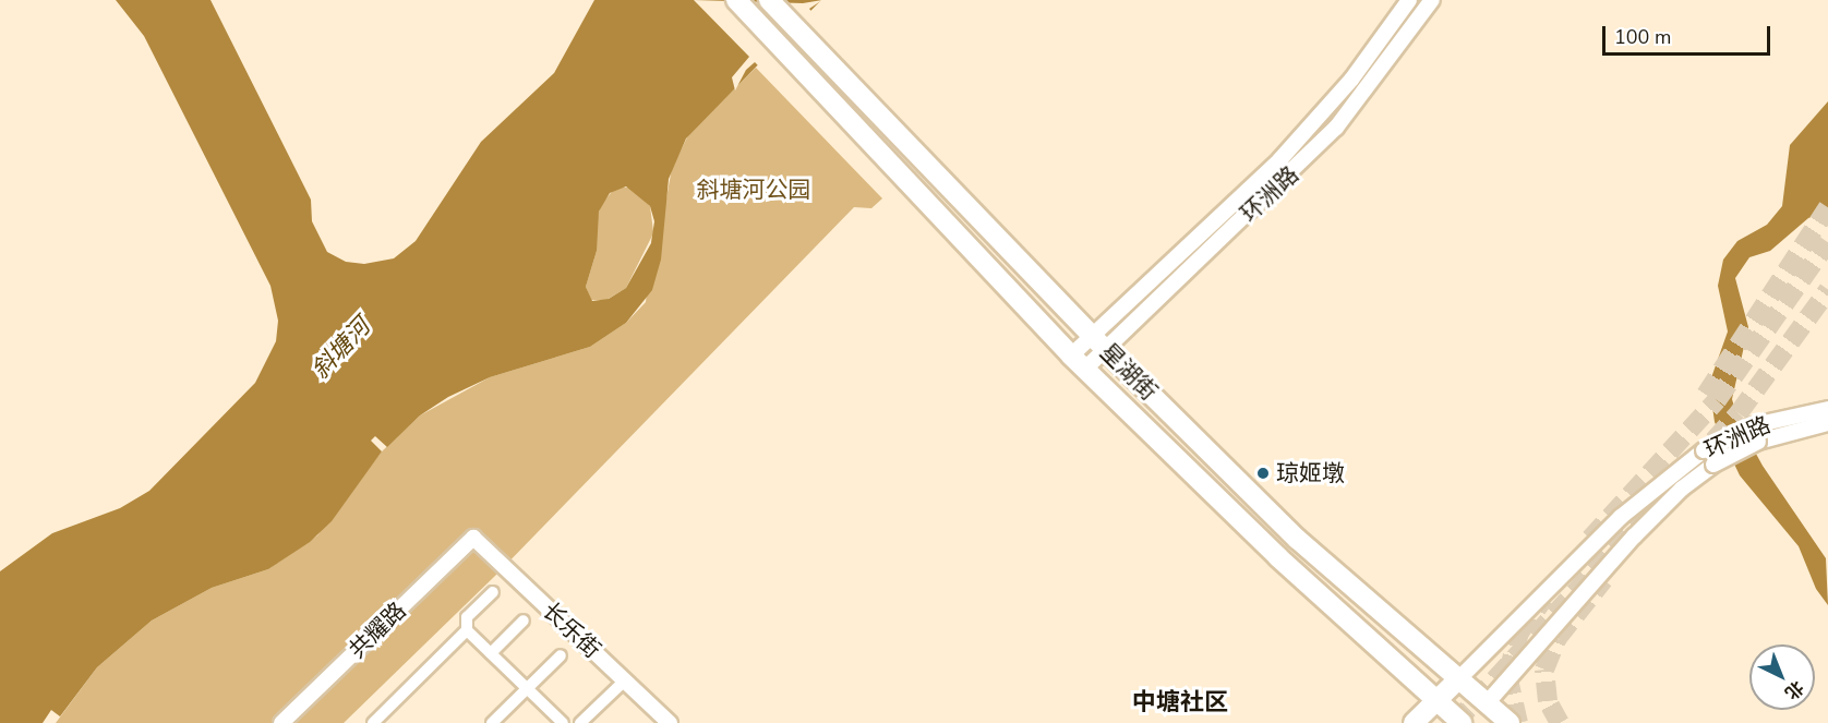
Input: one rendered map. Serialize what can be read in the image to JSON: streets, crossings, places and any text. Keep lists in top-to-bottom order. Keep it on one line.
{"streets":{"main road":["星湖街"],"street":["环洲路","共耀路","长乐街"]},"crossings":[["环洲路","星湖街"],["共耀路","长乐街"]],"districts":["中塘社区"],"water":["斜塘河"],"parks":["斜塘河公园"],"places":["琼姬墩"],"scale_bar":"100 m","north":"bottom right"}
